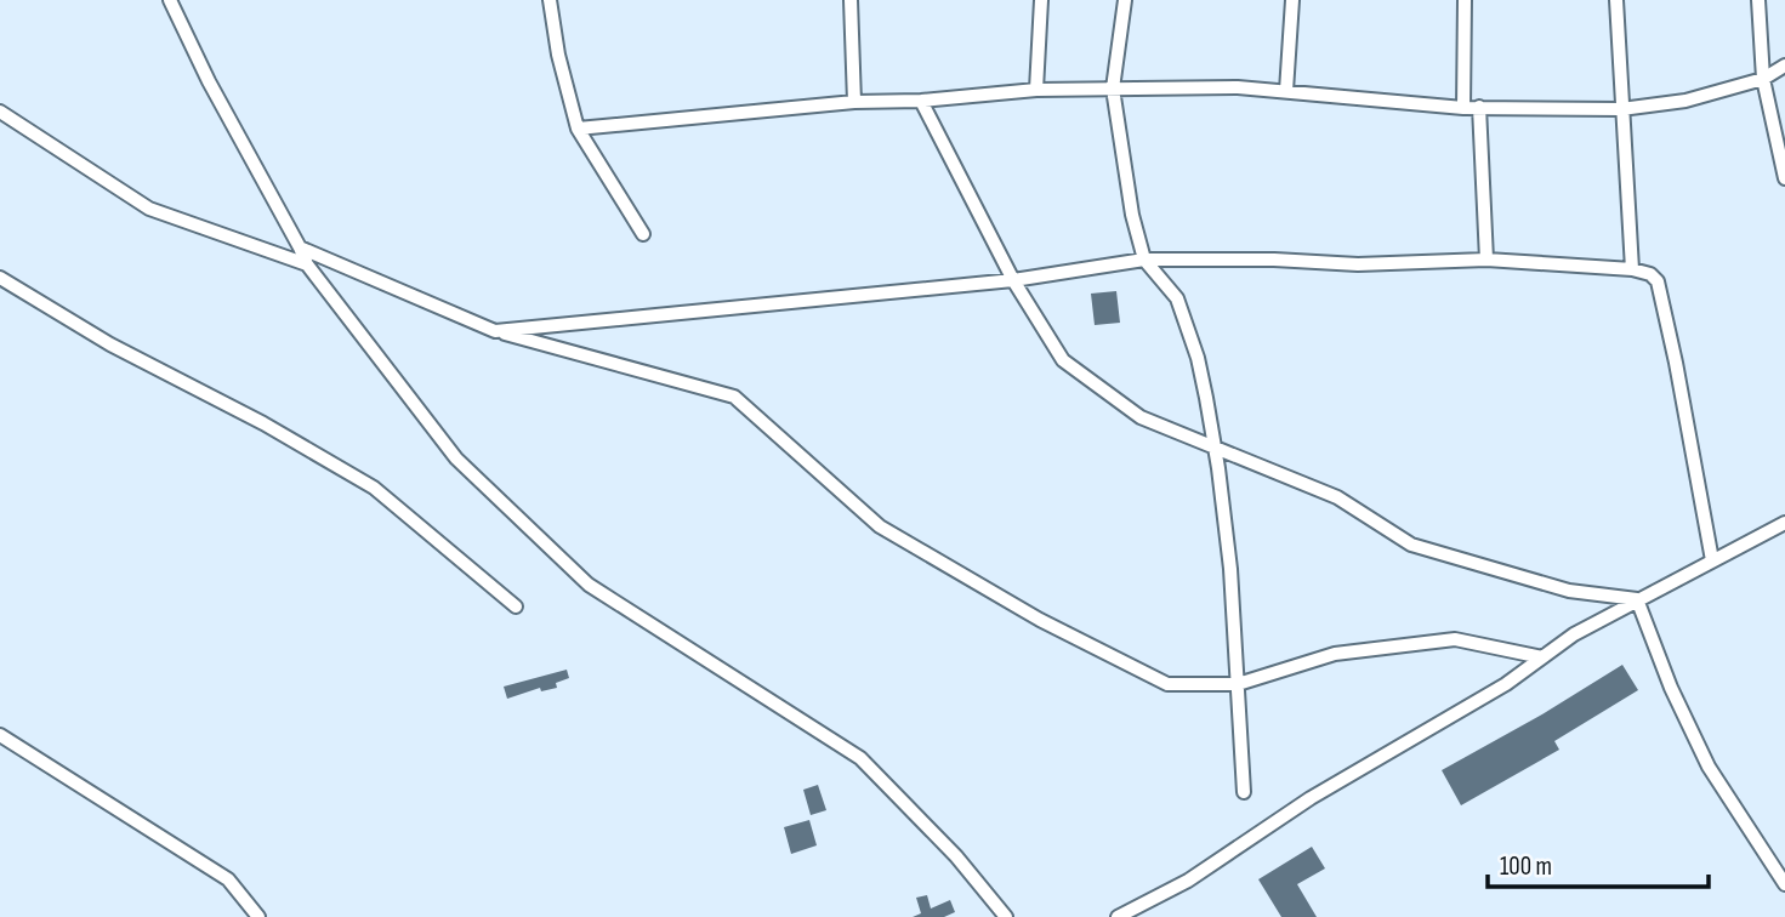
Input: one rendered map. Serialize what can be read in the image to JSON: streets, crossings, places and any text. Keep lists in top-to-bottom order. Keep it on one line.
{"scale_bar":"100 m"}
